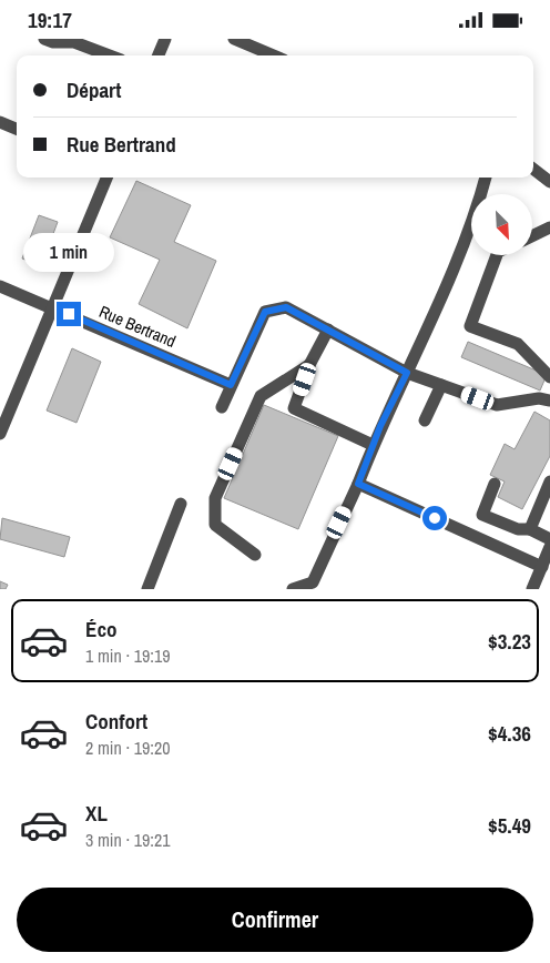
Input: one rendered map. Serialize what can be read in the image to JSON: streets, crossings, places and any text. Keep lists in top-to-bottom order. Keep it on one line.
{"streets":{"street":["Rue Bertrand"]},"north":"bottom right","page":{"status":"19:17","banner":["Départ","Rue Bertrand"],"bubble":"1 min","list":[{"name":"Éco","note":"1 min · 19:19","value":"$3.23"},{"name":"Confort","note":"2 min · 19:20","value":"$4.36"},{"name":"XL","note":"3 min · 19:21","value":"$5.49"}],"buttons":"Confirmer"}}
